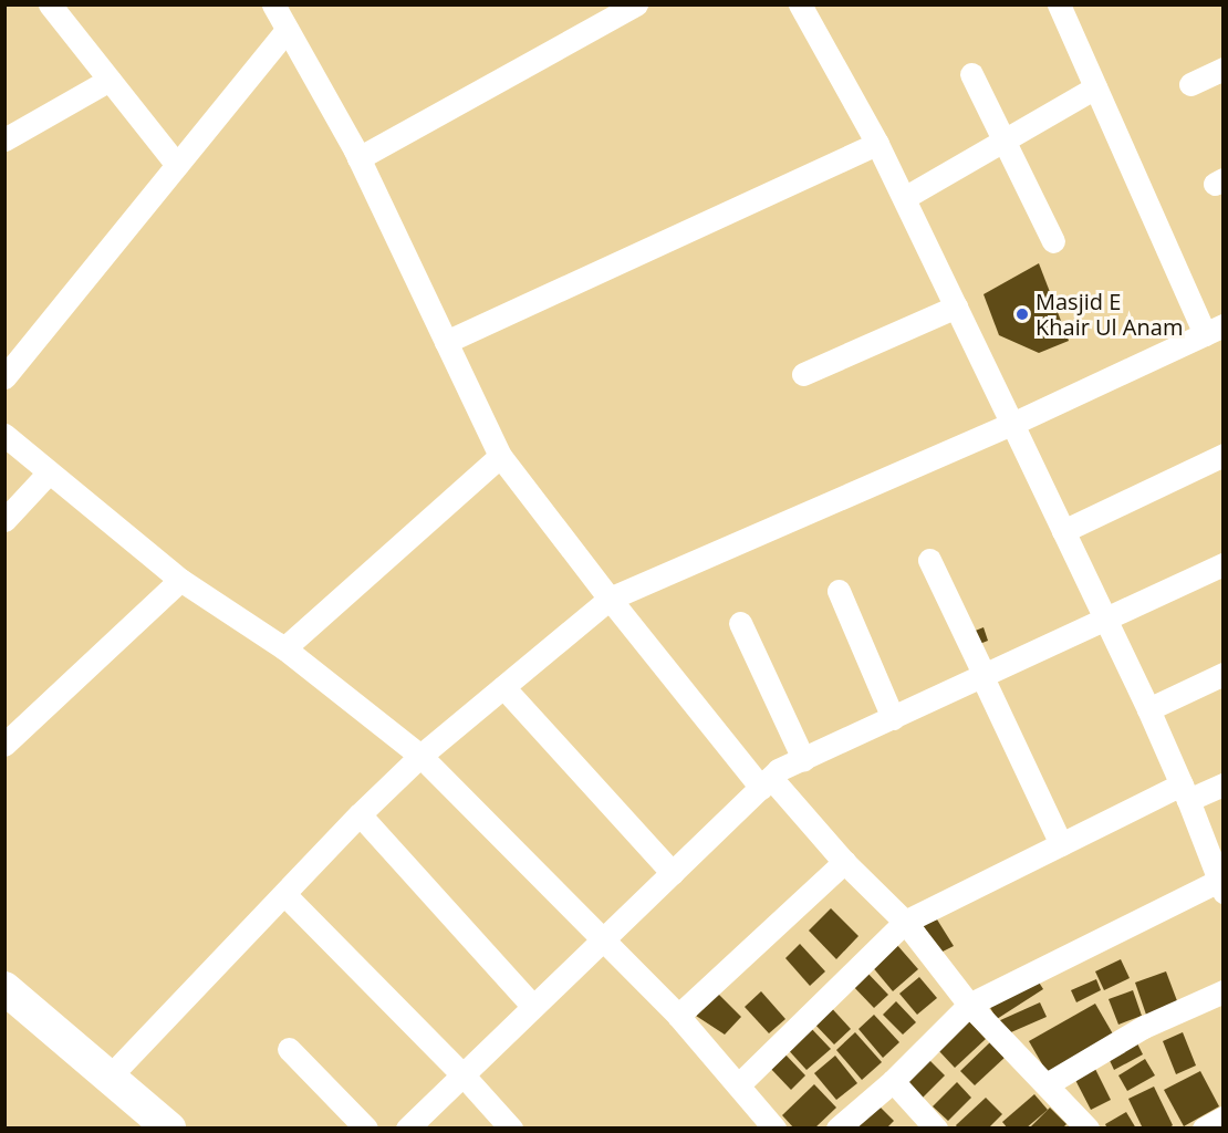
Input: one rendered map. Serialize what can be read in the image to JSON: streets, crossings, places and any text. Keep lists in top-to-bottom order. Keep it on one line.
{"places":["Masjid E Khair Ul Anam"]}
